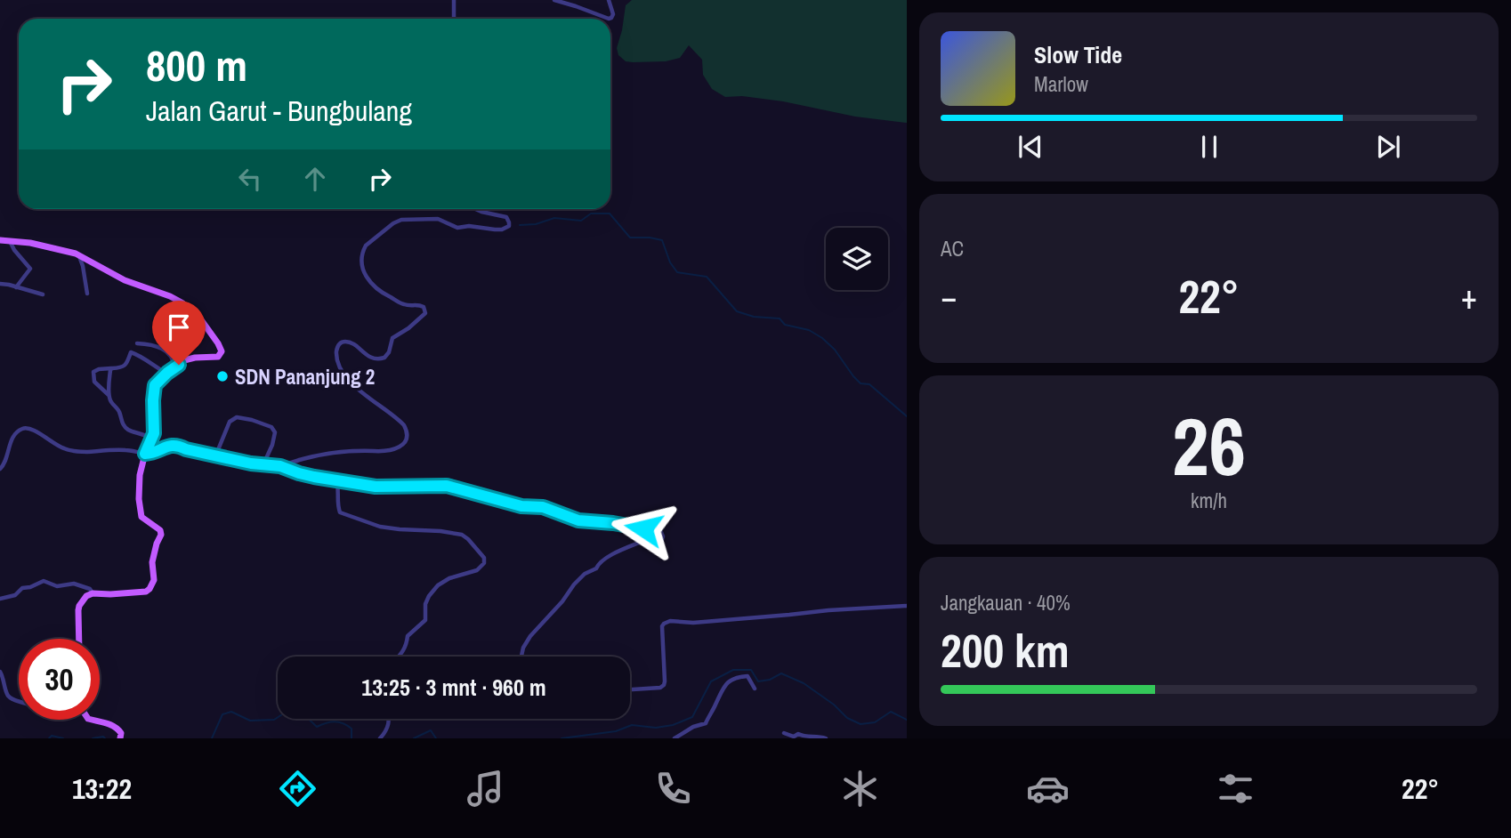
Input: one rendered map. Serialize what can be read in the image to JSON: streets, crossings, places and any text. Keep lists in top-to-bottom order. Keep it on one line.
{"places":["SDN Pananjung 2"],"page":{"turn":["800 m","Jalan Garut - Bungbulang"],"song":["Slow Tide","Marlow"],"tile":["AC",["26","km/h"],["Jangkauan · 40%","200 km"]],"heat":["−","22°","+"],"limit":"30","trip":"13:25 · 3 mnt · 960 m","tabs":["13:22","22°"]}}
